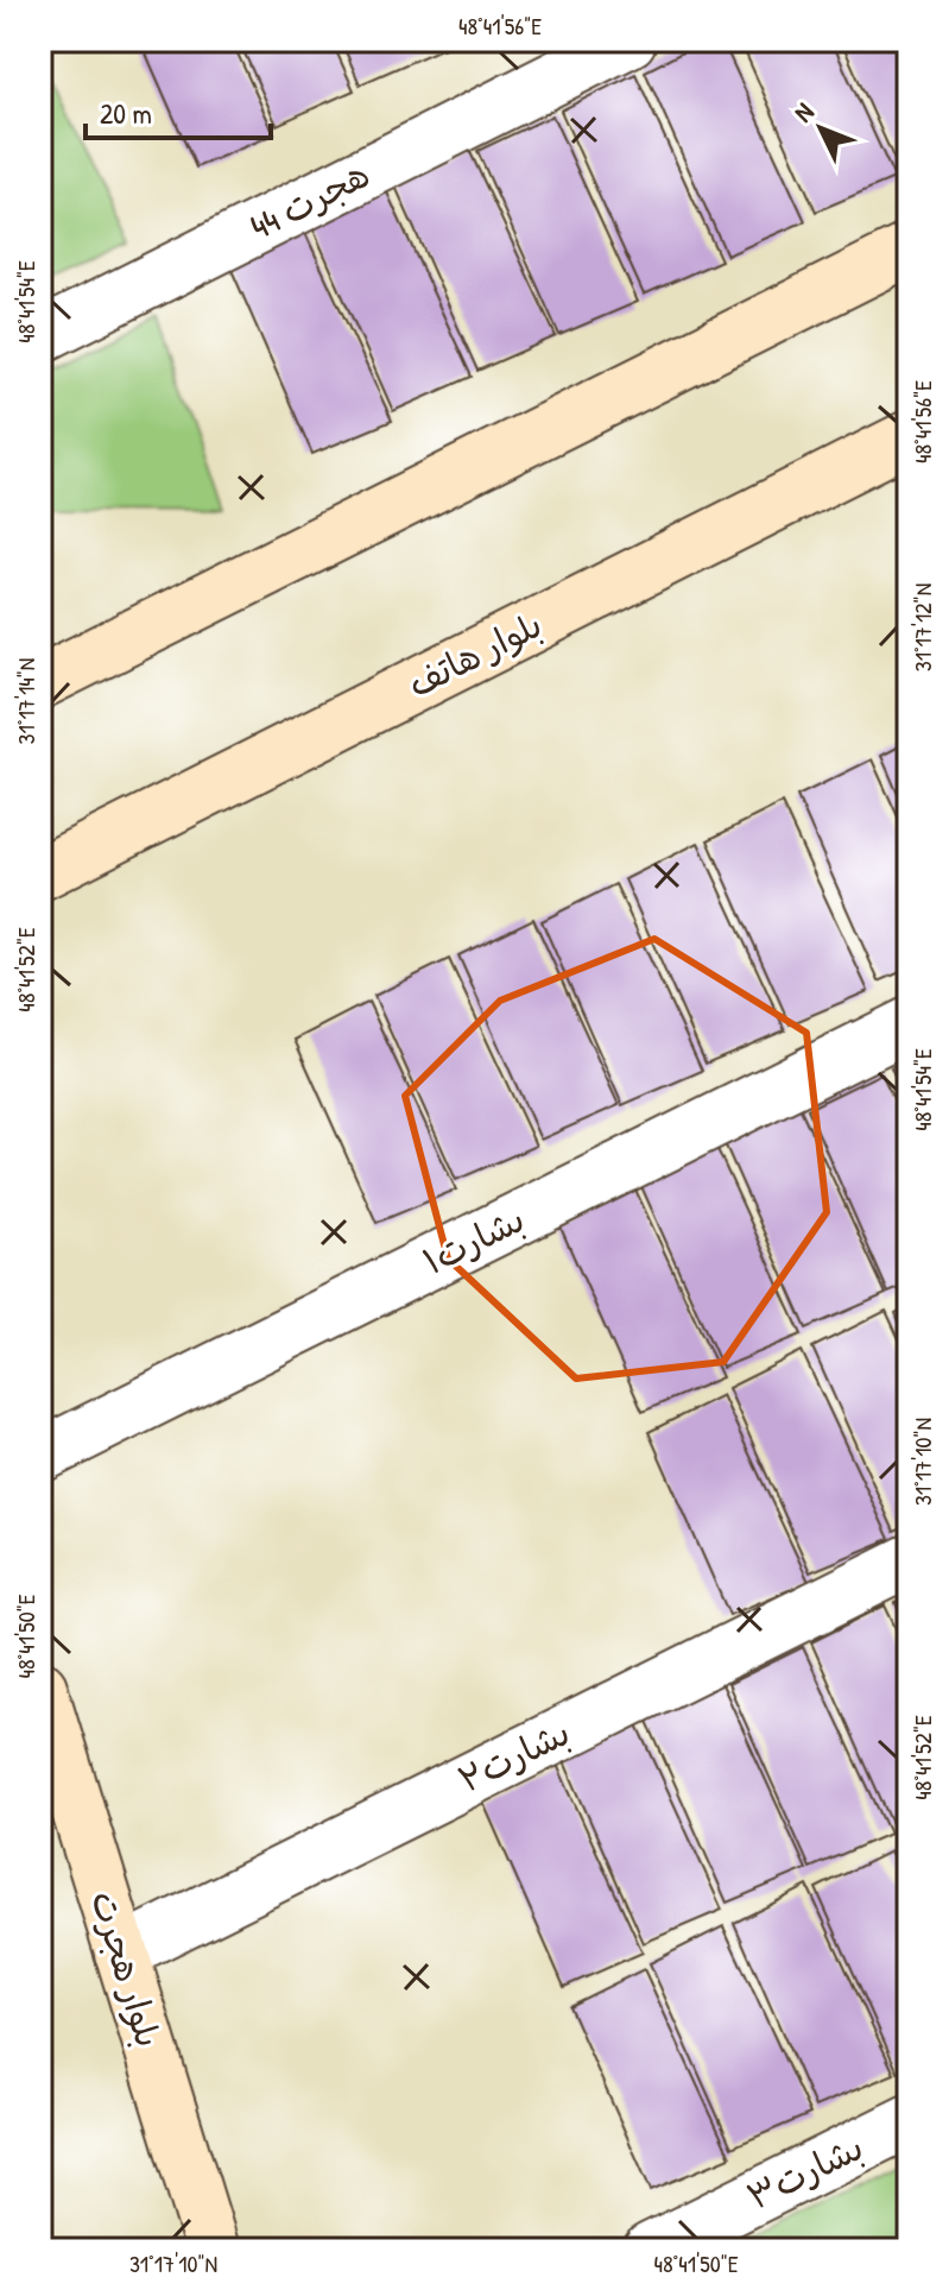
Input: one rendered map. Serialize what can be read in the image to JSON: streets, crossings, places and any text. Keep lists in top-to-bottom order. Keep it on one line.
{"streets":{"main road":["بلوار هاتف","بلوار هجرت"],"street":["هجرت 44","بشارت۱","بشارت۲","بشارت۳"]},"crossings":[["بشارت۲","بلوار هجرت"]],"scale_bar":"20 m","north":"top left","coordinates":["48°41'56\"E","48°41'54\"E","31°17'12\"N","31°17'14\"N","48°41'52\"E","31°17'10\"N","48°41'50\"E"]}
